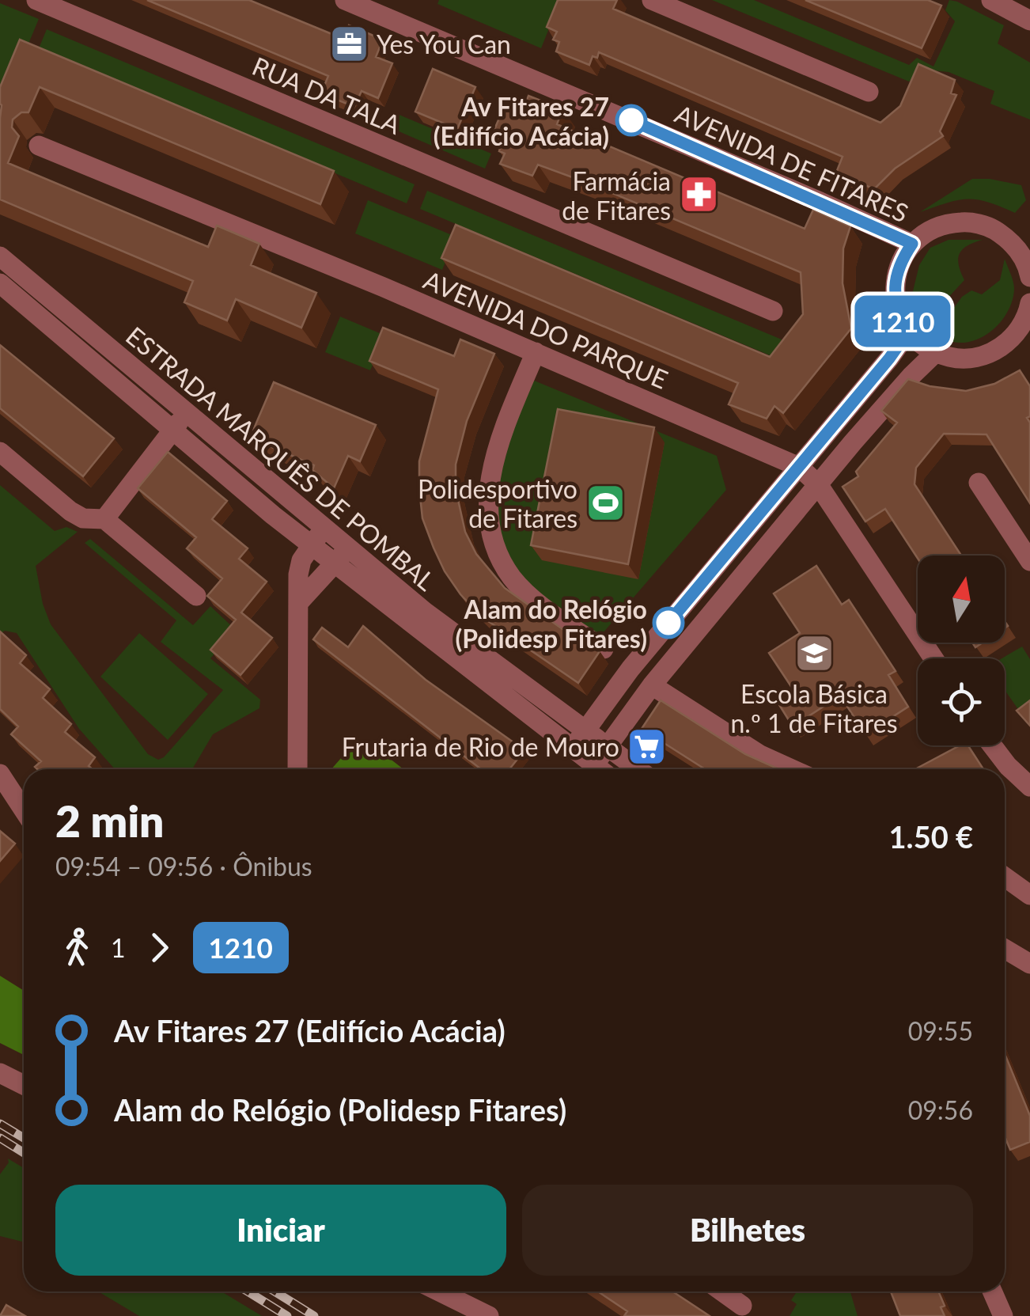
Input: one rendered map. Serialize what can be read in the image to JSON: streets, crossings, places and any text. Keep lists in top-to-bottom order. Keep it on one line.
{"streets":{"street":["RUA DA TALA","AVENIDA DE FITARES","AVENIDA DO PARQUE","ESTRADA MARQUÊS DE POMBAL"]},"places":{"office":["Yes You Can"],"other":["Av Fitares 27 (Edifício Acácia)","Alam do Relógio (Polidesp Fitares)"],"pharmacy":["Farmácia de Fitares"],"sports":["Polidesportivo de Fitares"],"school or university":["Escola Básica n.º 1 de Fitares"],"supermarket":["Frutaria de Rio de Mouro"]},"lines":["bus line 1210"],"north":"top","page":{"on_map":"1210","heading":["2 min","09:54 – 09:56 · Ônibus","1.50 €"],"legs":["1","1210"],"list":[{"name":"Av Fitares 27 (Edifício Acácia)","value":"09:55"},{"name":"Alam do Relógio (Polidesp Fitares)","value":"09:56"}],"buttons":["Iniciar","Bilhetes"]}}
